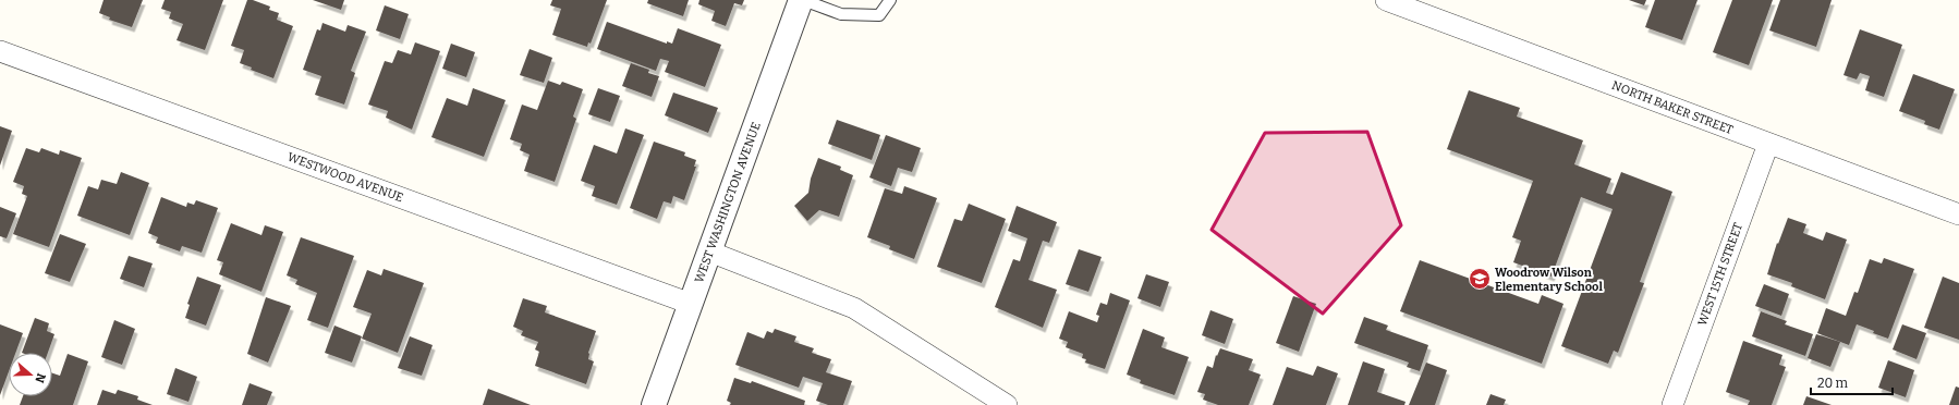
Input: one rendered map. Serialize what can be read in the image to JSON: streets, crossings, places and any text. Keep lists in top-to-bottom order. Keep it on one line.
{"streets":{"street":["NORTH BAKER STREET","WESTWOOD AVENUE","WEST WASHINGTON AVENUE","WEST 15TH STREET"]},"crossings":[["NORTH BAKER STREET","WEST 15TH STREET"],["WESTWOOD AVENUE","WEST WASHINGTON AVENUE"]],"places":{"school or university":["Woodrow Wilson Elementary School"]},"scale_bar":"20 m","north":"right"}
